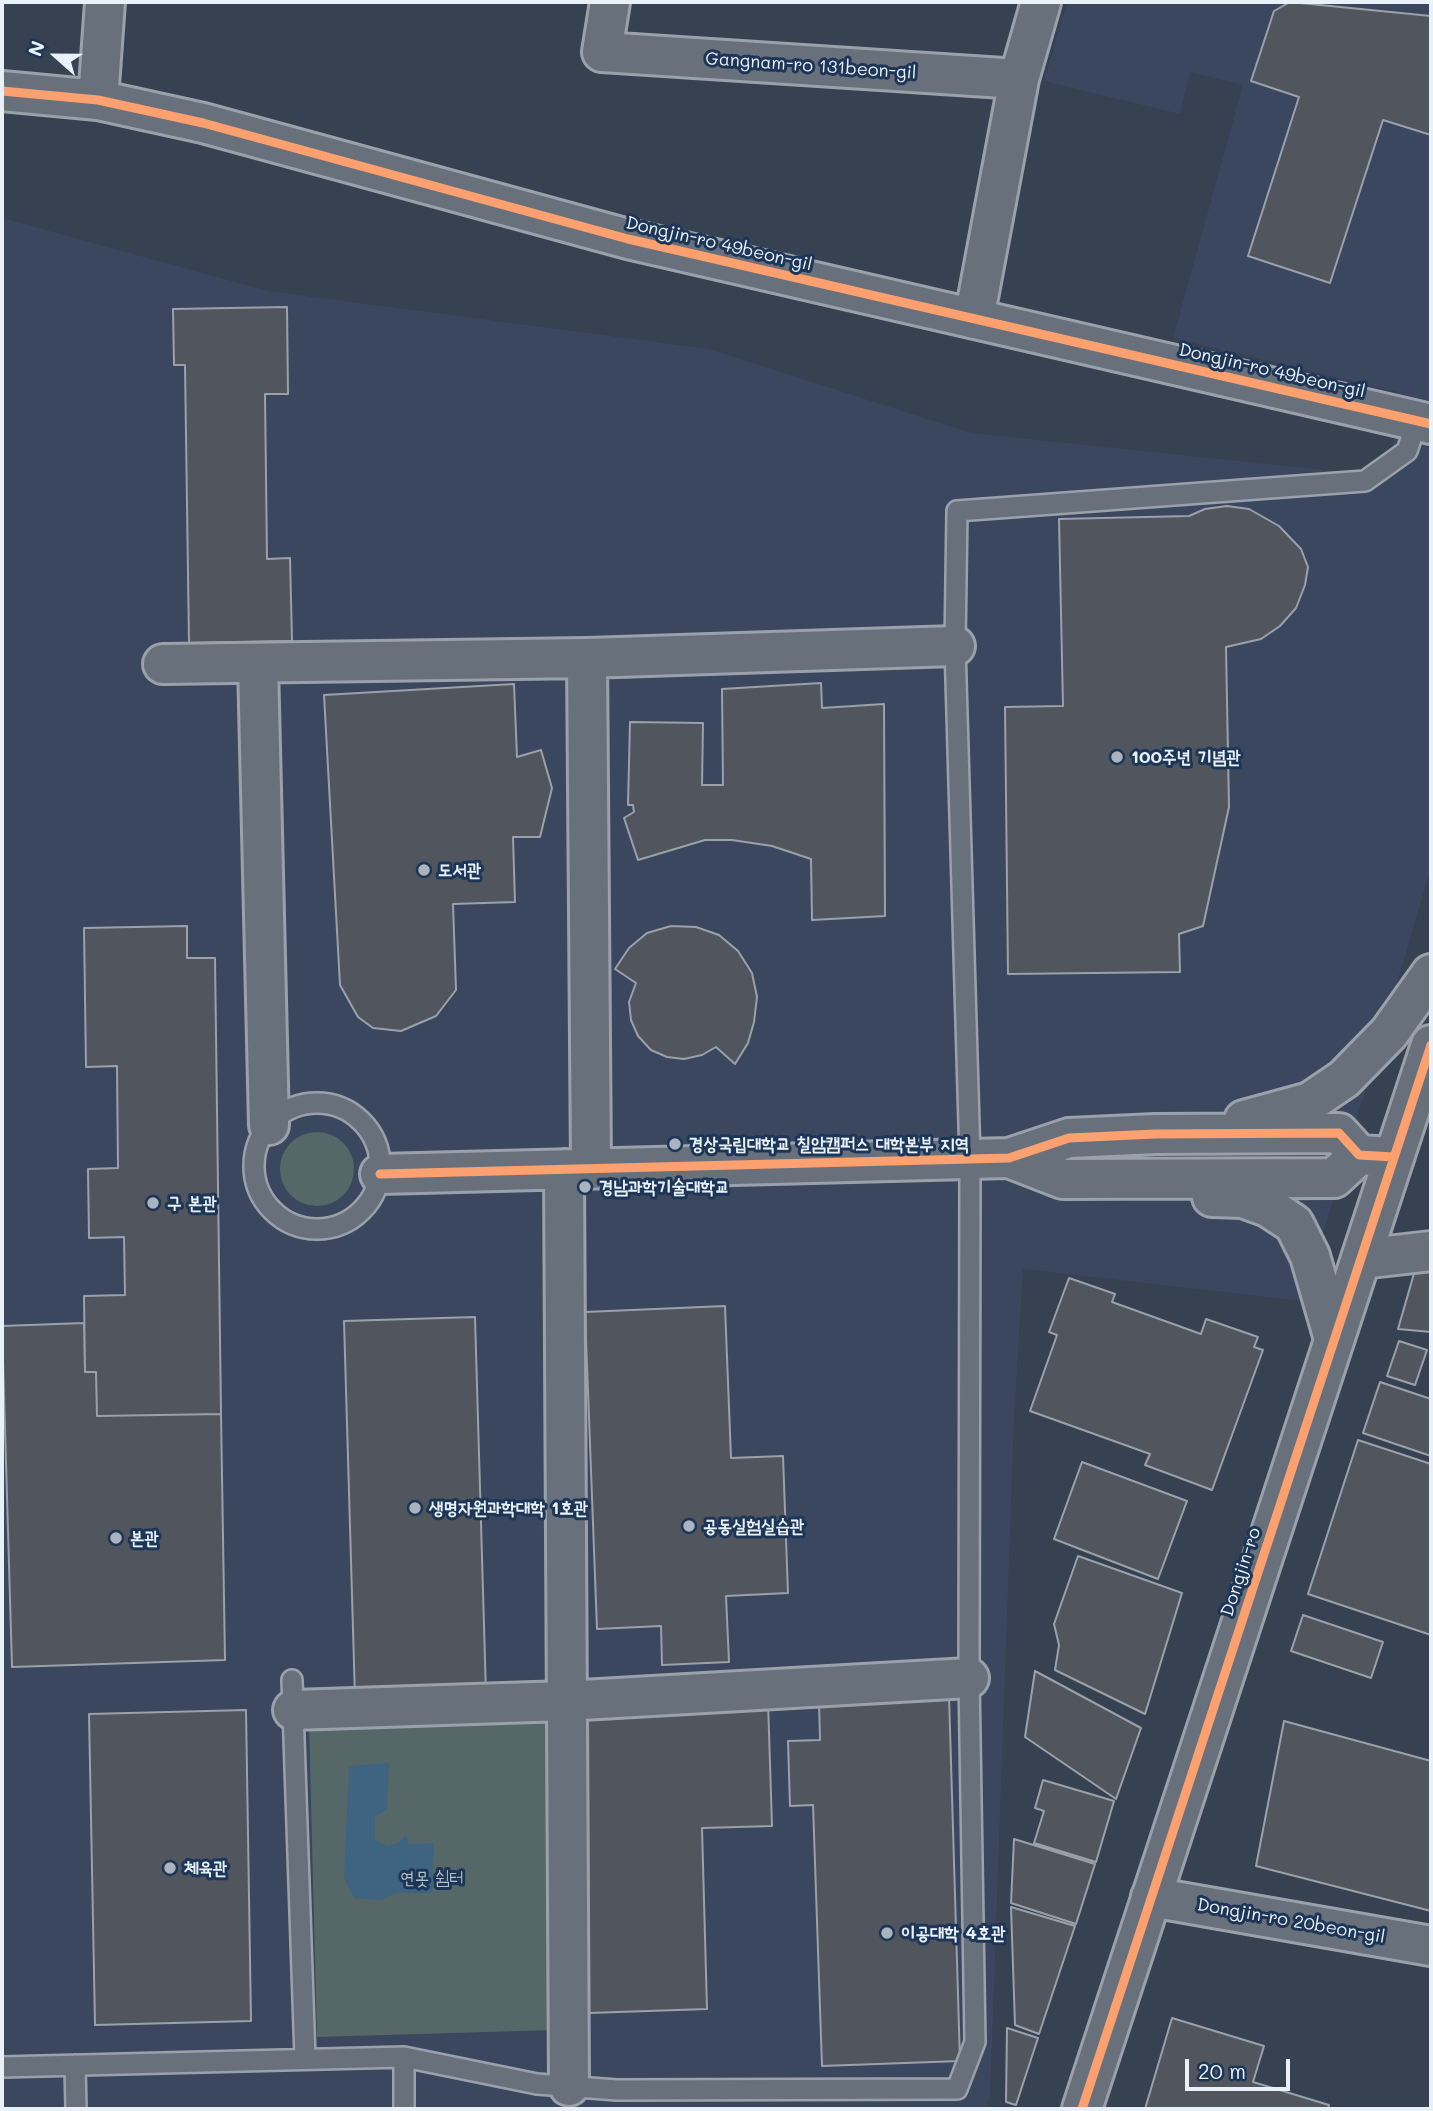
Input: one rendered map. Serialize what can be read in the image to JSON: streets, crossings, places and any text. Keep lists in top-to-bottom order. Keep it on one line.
{"streets":{"street":["Gangnam-ro 131beon-gil","Dongjin-ro 49beon-gil","Dongjin-ro","Dongjin-ro 20beon-gil"]},"crossings":[["Dongjin-ro","Dongjin-ro 20beon-gil"]],"parks":["연못 쉼터"],"places":["100주년 기념관","도서관","경상국립대학교 칠암캠퍼스 대학본부 지역","경남과학기술대학교","구 본관","생명자원과학대학 1호관","공동실험실습관","본관","체육관","이공대학 4호관"],"scale_bar":"20 m","north":"left"}
